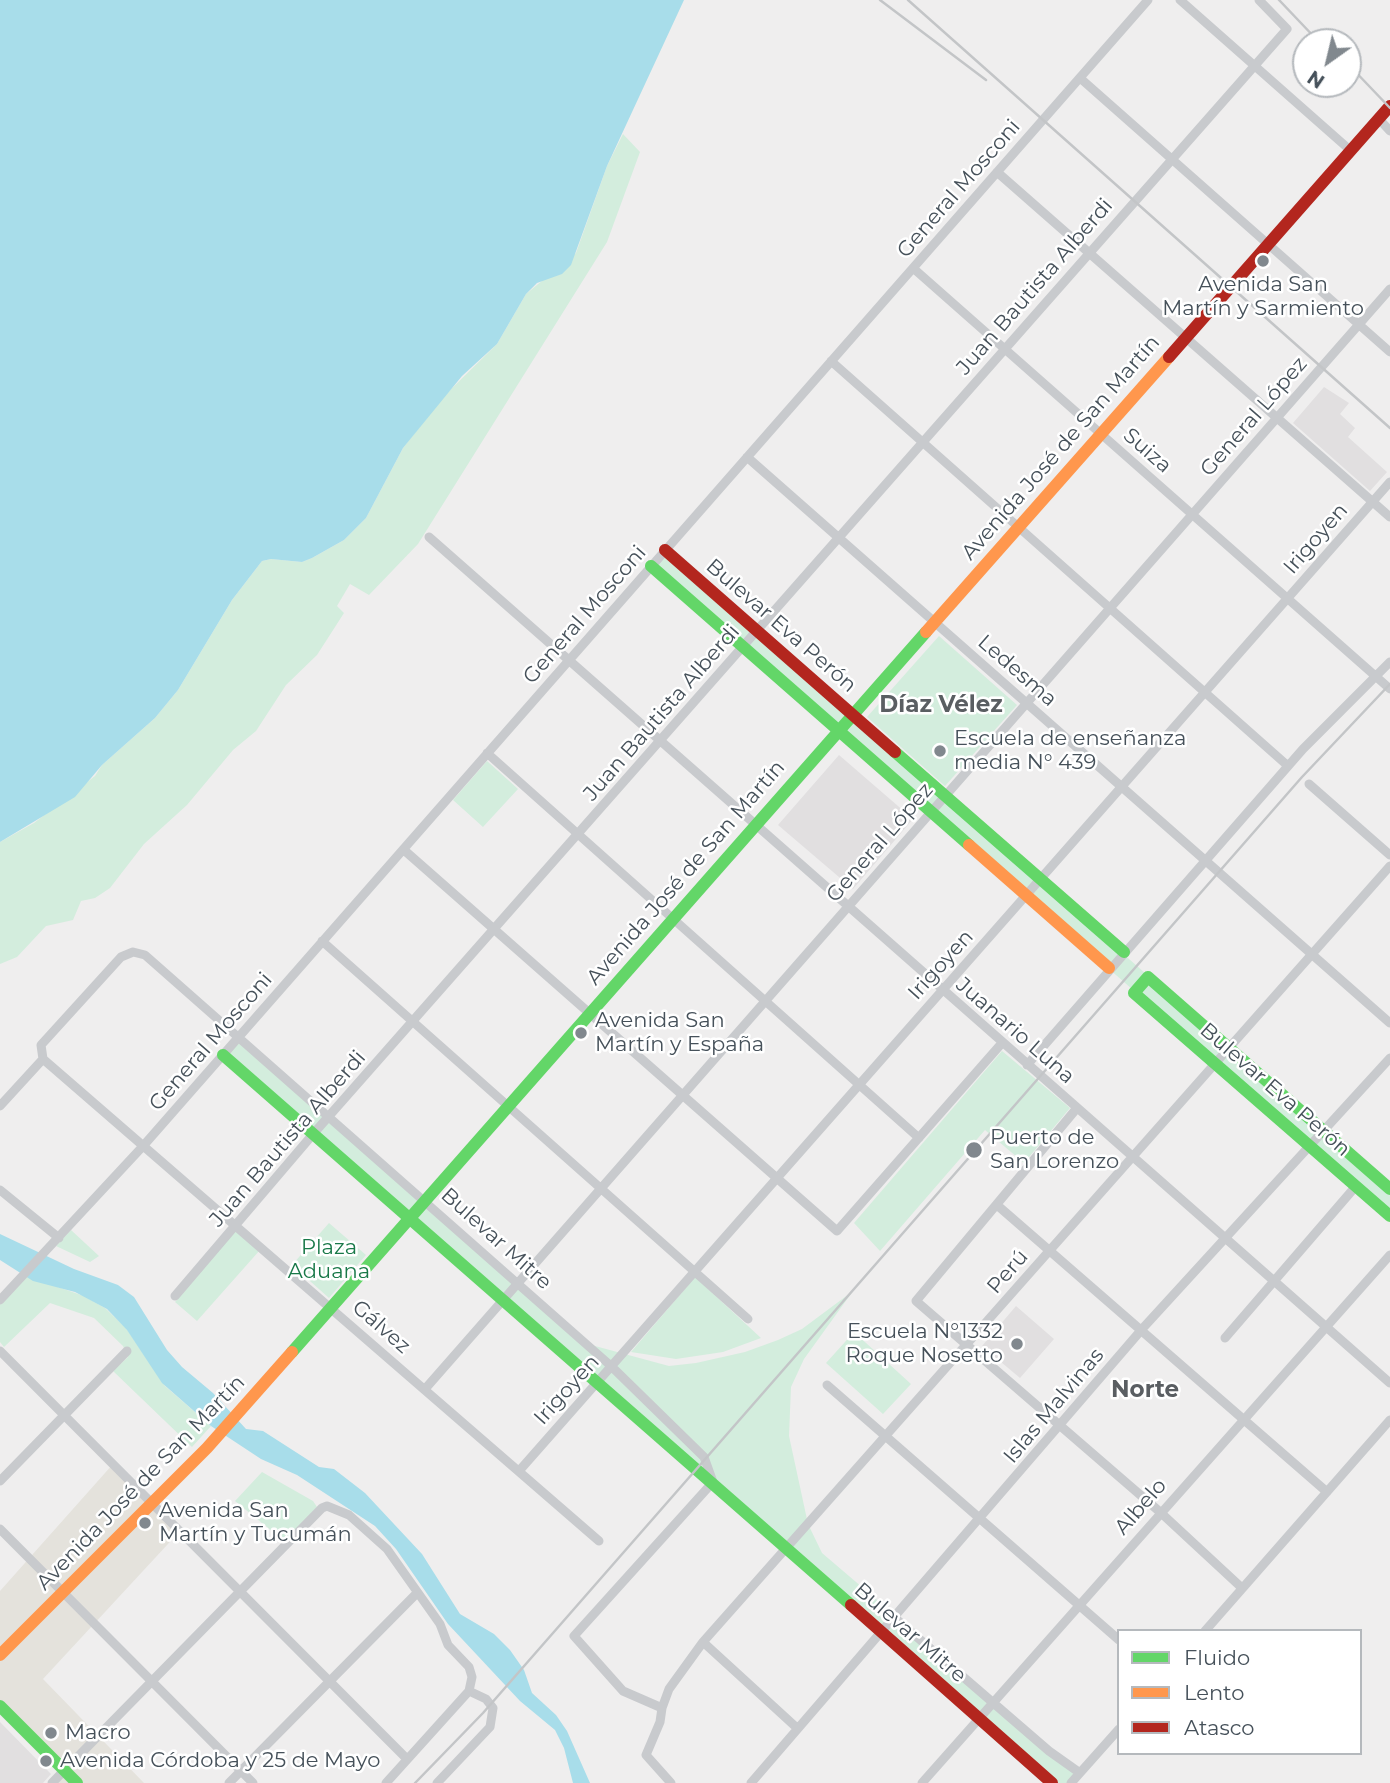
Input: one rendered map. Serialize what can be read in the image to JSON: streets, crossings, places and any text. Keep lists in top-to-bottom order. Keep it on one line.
{"streets":{"street":["General Mosconi","Juan Bautista Alberdi","General López","Avenida José de San Martín","Suiza","Irigoyen","Bulevar Eva Perón","Ledesma","Juanario Luna","Bulevar Mitre","Perú","Gálvez","Islas Malvinas","Albelo"]},"crossings":[["General Mosconi","Suiza"],["General Mosconi","Bulevar Eva Perón"],["General Mosconi","Ledesma"],["General Mosconi","Juanario Luna"],["General Mosconi","Bulevar Mitre"],["General Mosconi","Gálvez"],["Juan Bautista Alberdi","Suiza"],["Juan Bautista Alberdi","Bulevar Eva Perón"],["Juan Bautista Alberdi","Ledesma"],["Juan Bautista Alberdi","Juanario Luna"],["Juan Bautista Alberdi","Bulevar Mitre"],["Juan Bautista Alberdi","Gálvez"],["General López","Suiza"],["General López","Bulevar Eva Perón"],["General López","Ledesma"],["General López","Juanario Luna"],["General López","Bulevar Mitre"],["General López","Gálvez"],["Avenida José de San Martín","Suiza"],["Avenida José de San Martín","Bulevar Eva Perón"],["Avenida José de San Martín","Ledesma"],["Avenida José de San Martín","Juanario Luna"],["Avenida José de San Martín","Bulevar Mitre"],["Avenida José de San Martín","Gálvez"],["Suiza","Irigoyen"],["Irigoyen","Bulevar Eva Perón"],["Irigoyen","Ledesma"],["Irigoyen","Juanario Luna"],["Irigoyen","Bulevar Mitre"],["Irigoyen","Gálvez"],["Bulevar Eva Perón","Perú"],["Bulevar Eva Perón","Islas Malvinas"],["Ledesma","Perú"],["Juanario Luna","Perú"],["Juanario Luna","Islas Malvinas"],["Juanario Luna","Albelo"],["Bulevar Mitre","Perú"],["Bulevar Mitre","Gálvez"],["Bulevar Mitre","Islas Malvinas"],["Bulevar Mitre","Albelo"]],"districts":["Díaz Vélez","Norte"],"parks":["Plaza Aduana"],"places":["Avenida San Martín y Sarmiento","Escuela de enseñanza media N° 439","Avenida San Martín y España","Puerto de San Lorenzo","Escuela N°1332 Roque Nosetto","Avenida San Martín y Tucumán","Macro","Avenida Córdoba y 25 de Mayo"],"legend":["Fluido","Lento","Atasco"],"north":"bottom left"}
